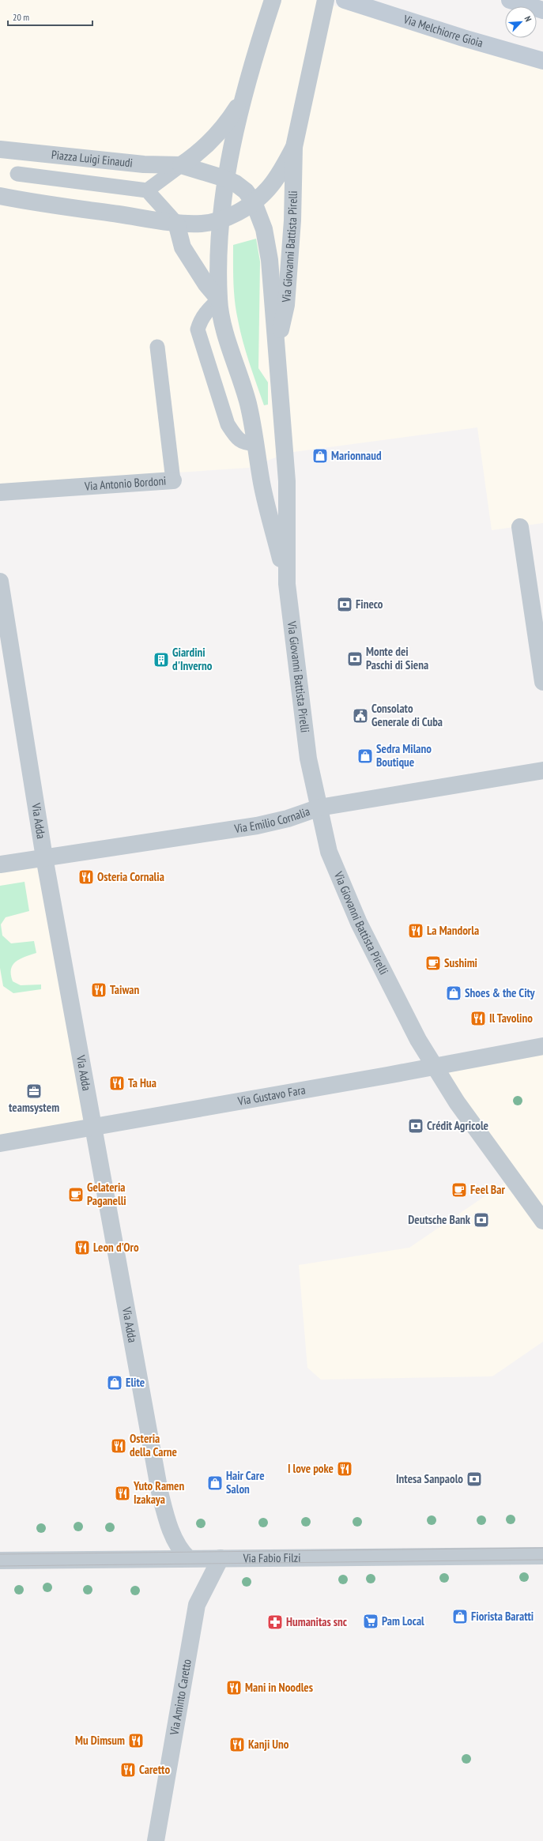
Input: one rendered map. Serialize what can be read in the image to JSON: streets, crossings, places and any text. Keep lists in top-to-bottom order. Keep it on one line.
{"streets":{"main road":["Via Melchiorre Gioia"],"street":["Piazza Luigi Einaudi","Via Giovanni Battista Pirelli","Via Antonio Bordoni","Via Emilio Cornalia","Via Adda","Via Gustavo Fara","Via Fabio Filzi","Via Aminto Caretto"]},"crossings":[["Piazza Luigi Einaudi","Via Giovanni Battista Pirelli"],["Via Giovanni Battista Pirelli","Via Emilio Cornalia"],["Via Giovanni Battista Pirelli","Via Gustavo Fara"],["Via Emilio Cornalia","Via Adda"],["Via Adda","Via Gustavo Fara"],["Via Adda","Via Fabio Filzi"],["Via Fabio Filzi","Via Aminto Caretto"]],"places":{"shop":["Marionnaud","Sedra Milano Boutique","Shoes & the City","Elite","Hair Care Salon","Fiorista Baratti"],"bank":["Fineco","Monte dei Paschi di Siena","Crédit Agricole","Deutsche Bank","Intesa Sanpaolo"],"building":["Giardini d'Inverno"],"public building":["Consolato Generale di Cuba"],"restaurant":["Osteria Cornalia","La Mandorla","Taiwan","Il Tavolino","Ta Hua","Leon d'Oro","Osteria della Carne","I love poke","Yuto Ramen Izakaya","Mani in Noodles","Mu Dimsum","Kanji Uno","Caretto"],"cafe":["Sushimi","Feel Bar","Gelateria Paganelli"],"office":["teamsystem"],"supermarket":["Pam Local"],"pharmacy":["Humanitas snc"]},"scale_bar":"20 m","north":"top right"}
